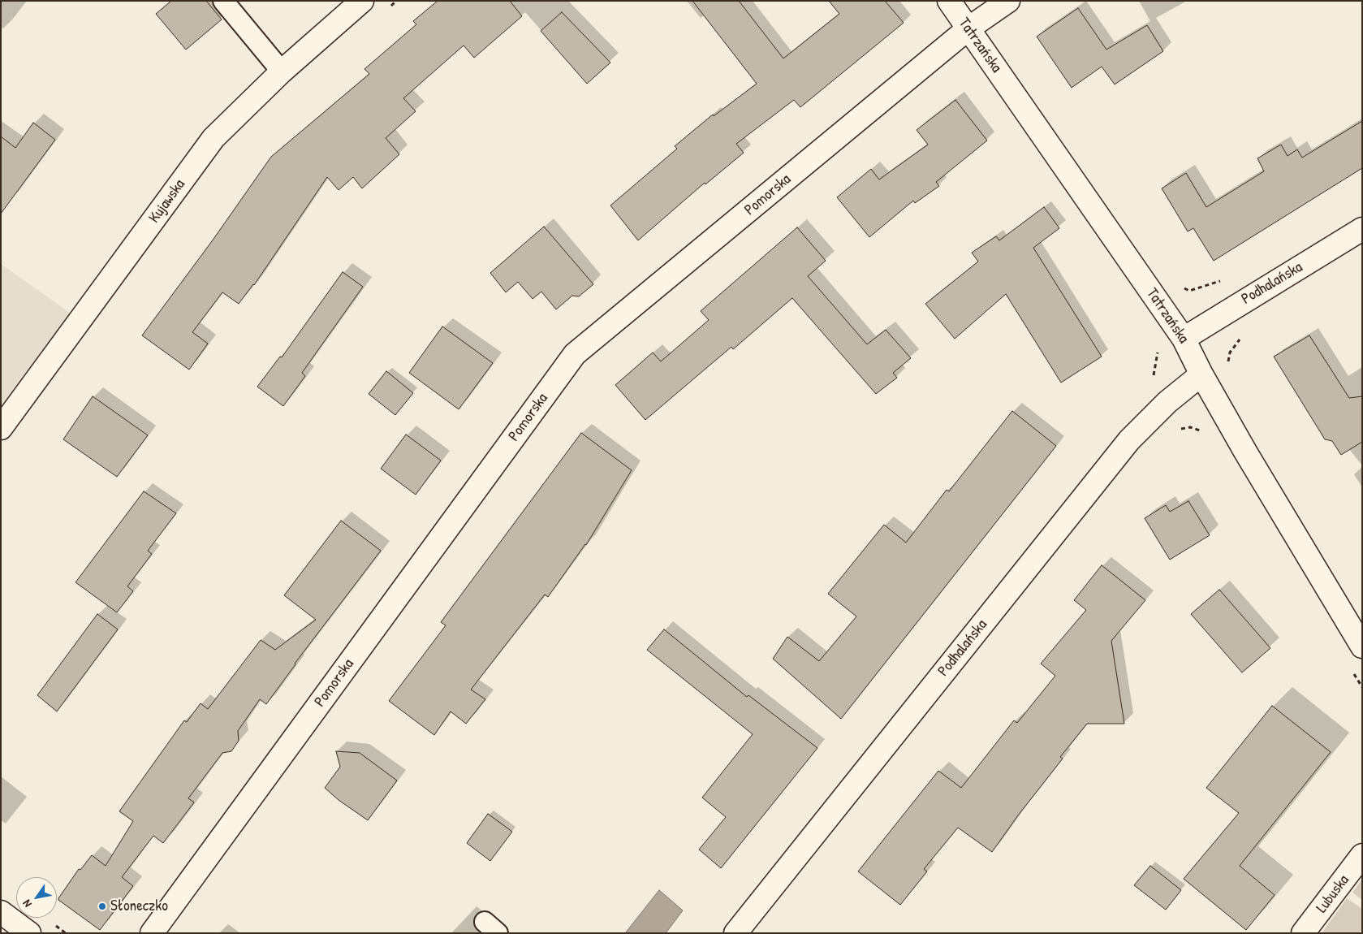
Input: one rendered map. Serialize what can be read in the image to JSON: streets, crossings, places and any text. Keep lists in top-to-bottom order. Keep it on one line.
{"streets":{"street":["Tatrzańska","Pomorska","Kujawska","Podhalańska","Lubuska"]},"crossings":[["Tatrzańska","Pomorska"],["Tatrzańska","Podhalańska"]],"places":["Słoneczko"],"north":"bottom left"}
